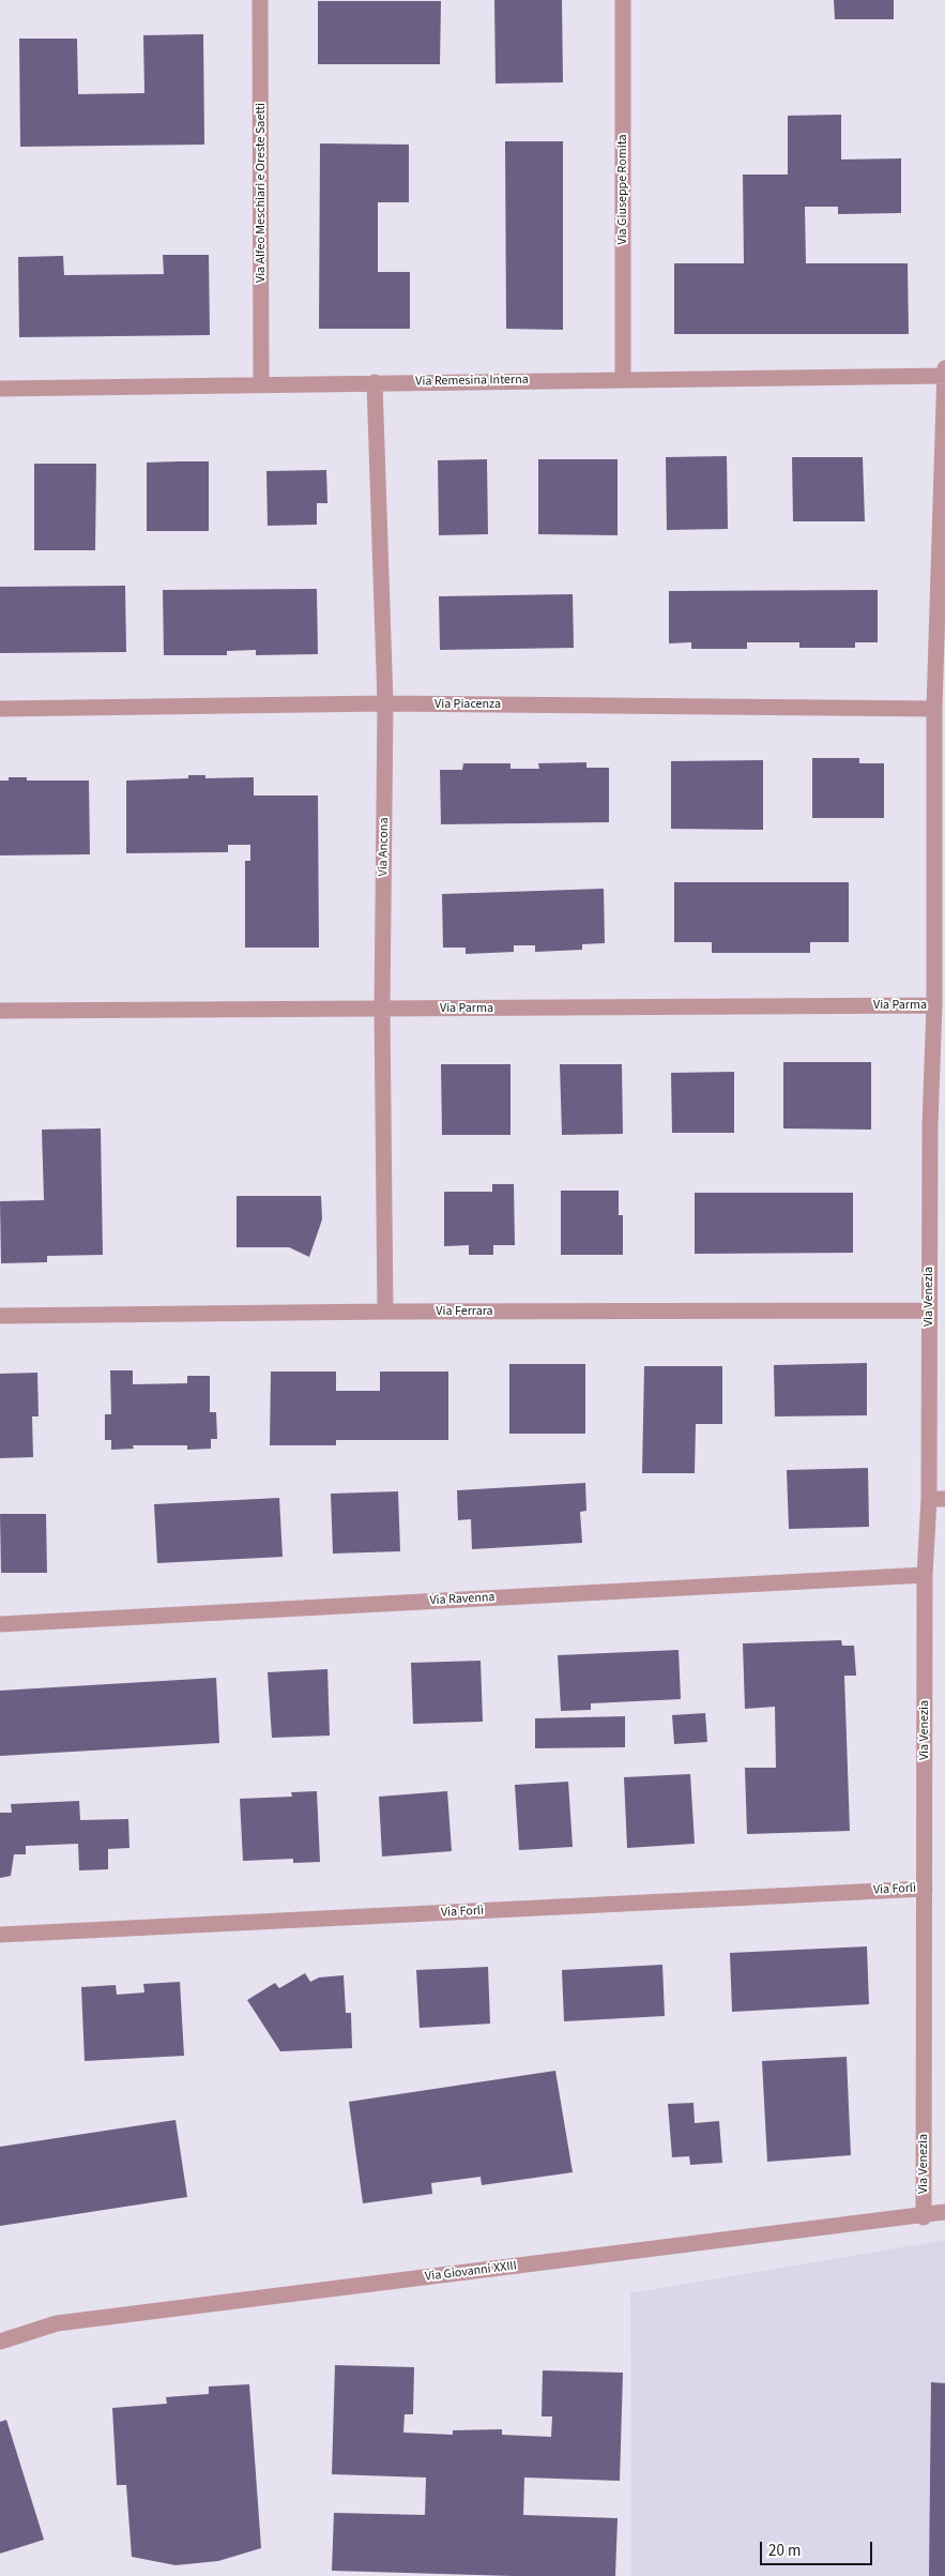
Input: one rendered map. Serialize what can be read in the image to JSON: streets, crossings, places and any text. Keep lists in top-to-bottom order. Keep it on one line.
{"streets":{"street":["Via Giuseppe Romita","Via Alfeo Meschiari e Oreste Saetti","Via Remesina Interna","Via Piacenza","Via Ancona","Via Parma","Via Venezia","Via Ferrara","Via Ravenna","Via Forlì","Via Giovanni XXIII"]},"crossings":[["Via Giuseppe Romita","Via Remesina Interna"],["Via Alfeo Meschiari e Oreste Saetti","Via Remesina Interna"],["Via Remesina Interna","Via Ancona"],["Via Remesina Interna","Via Venezia"],["Via Piacenza","Via Ancona"],["Via Piacenza","Via Venezia"],["Via Ancona","Via Parma"],["Via Ancona","Via Ferrara"],["Via Parma","Via Venezia"],["Via Venezia","Via Ferrara"],["Via Venezia","Via Ravenna"],["Via Venezia","Via Forlì"],["Via Venezia","Via Giovanni XXIII"]],"scale_bar":"20 m"}
